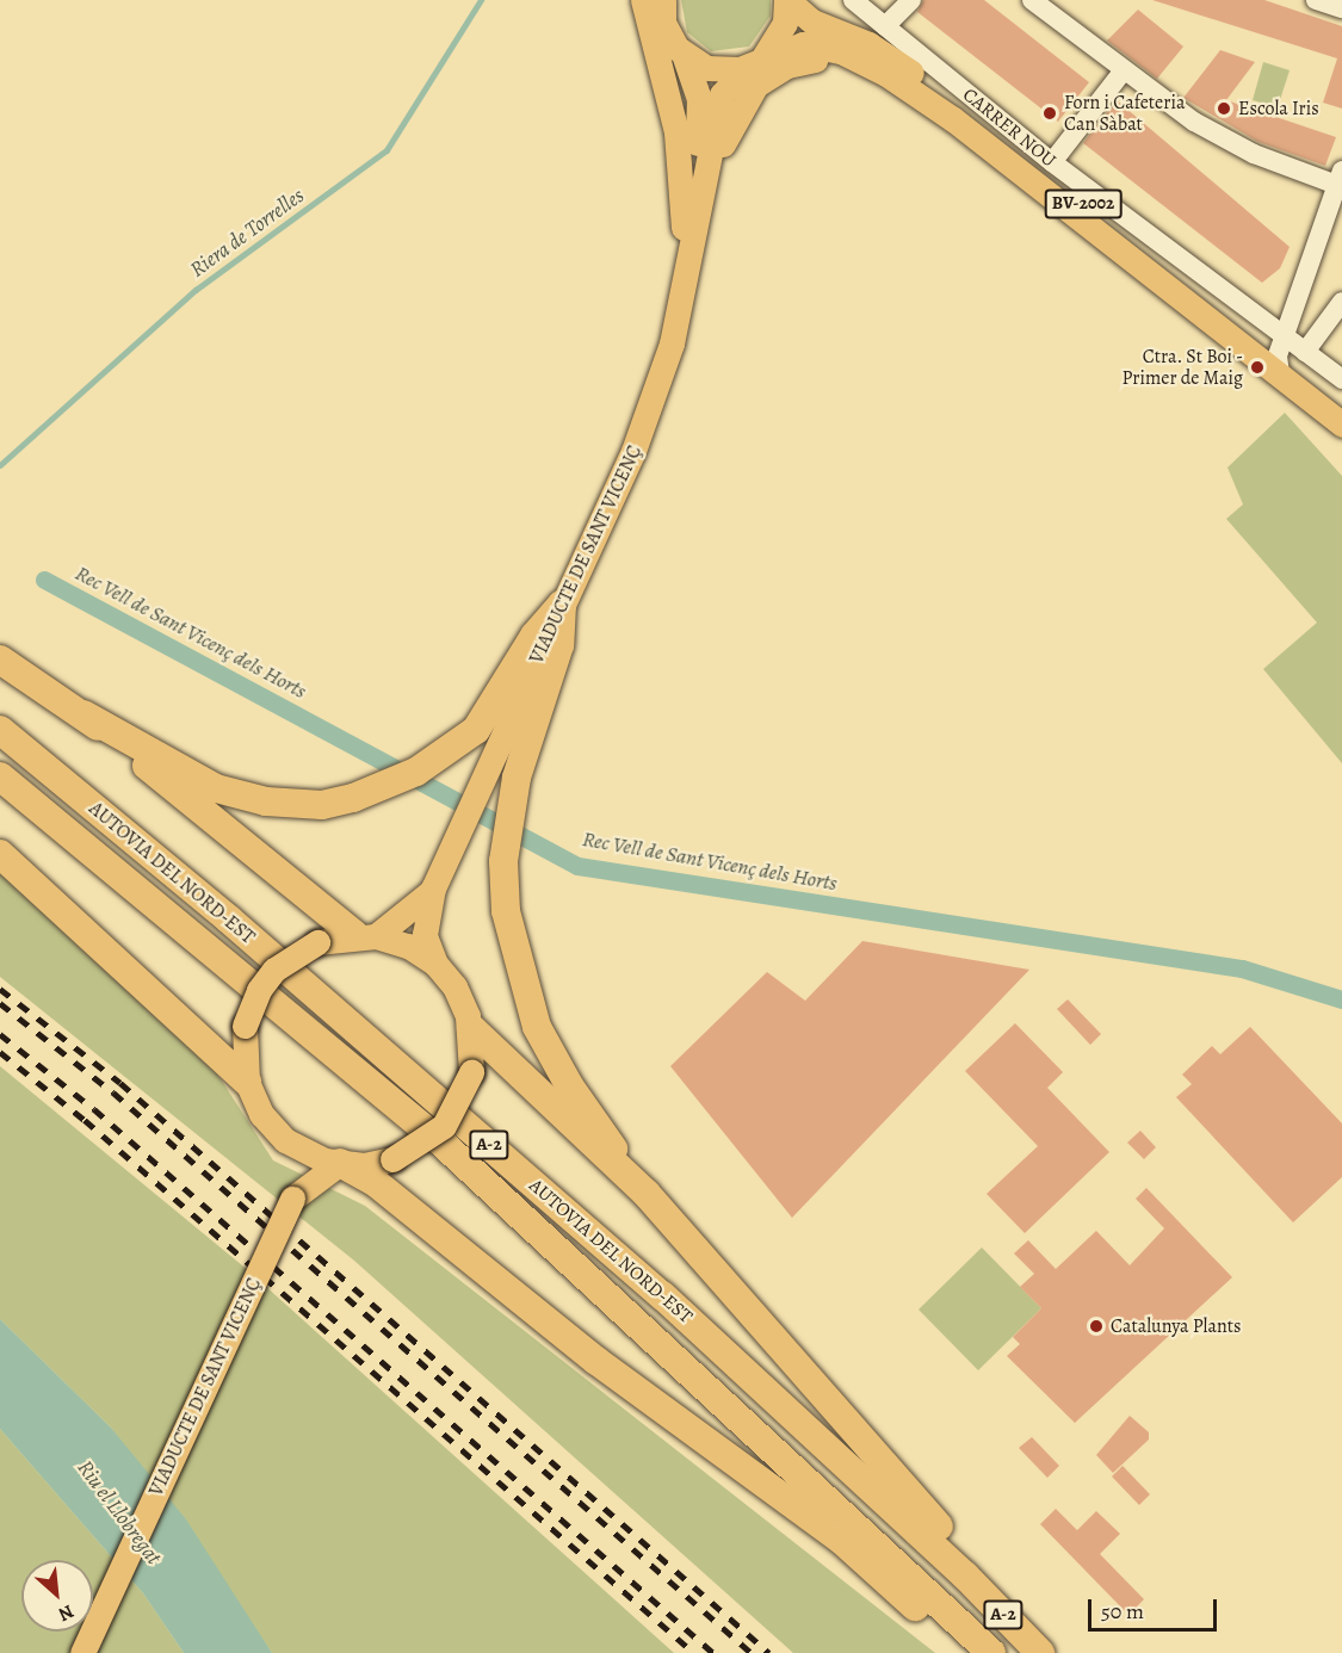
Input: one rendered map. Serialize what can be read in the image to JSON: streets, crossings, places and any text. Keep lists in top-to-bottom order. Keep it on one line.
{"streets":{"highway":["AUTOVIA DEL NORD-EST","A-2"],"main road":["BV-2002","VIADUCTE DE SANT VICENÇ"],"street":["CARRER NOU"]},"crossings":[["CARRER NOU","BV-2002"],["BV-2002","VIADUCTE DE SANT VICENÇ"]],"water":["Riera de Torrelles","Rec Vell de Sant Vicenç dels Horts","Riu el Llobregat"],"places":["Escola Iris","Forn i Cafeteria Can Sàbat","Ctra. St Boi - Primer de Maig","Catalunya Plants"],"scale_bar":"50 m","north":"bottom right"}
